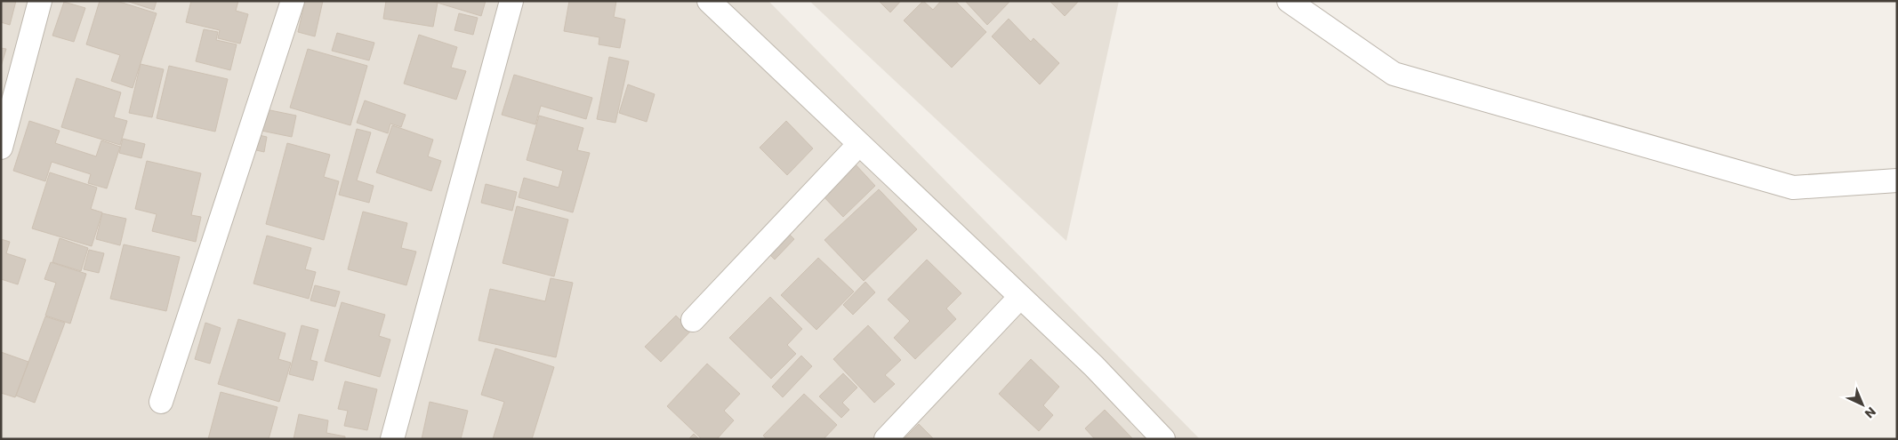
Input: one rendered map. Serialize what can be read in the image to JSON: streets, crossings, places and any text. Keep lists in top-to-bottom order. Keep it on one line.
{"north":"bottom right"}
